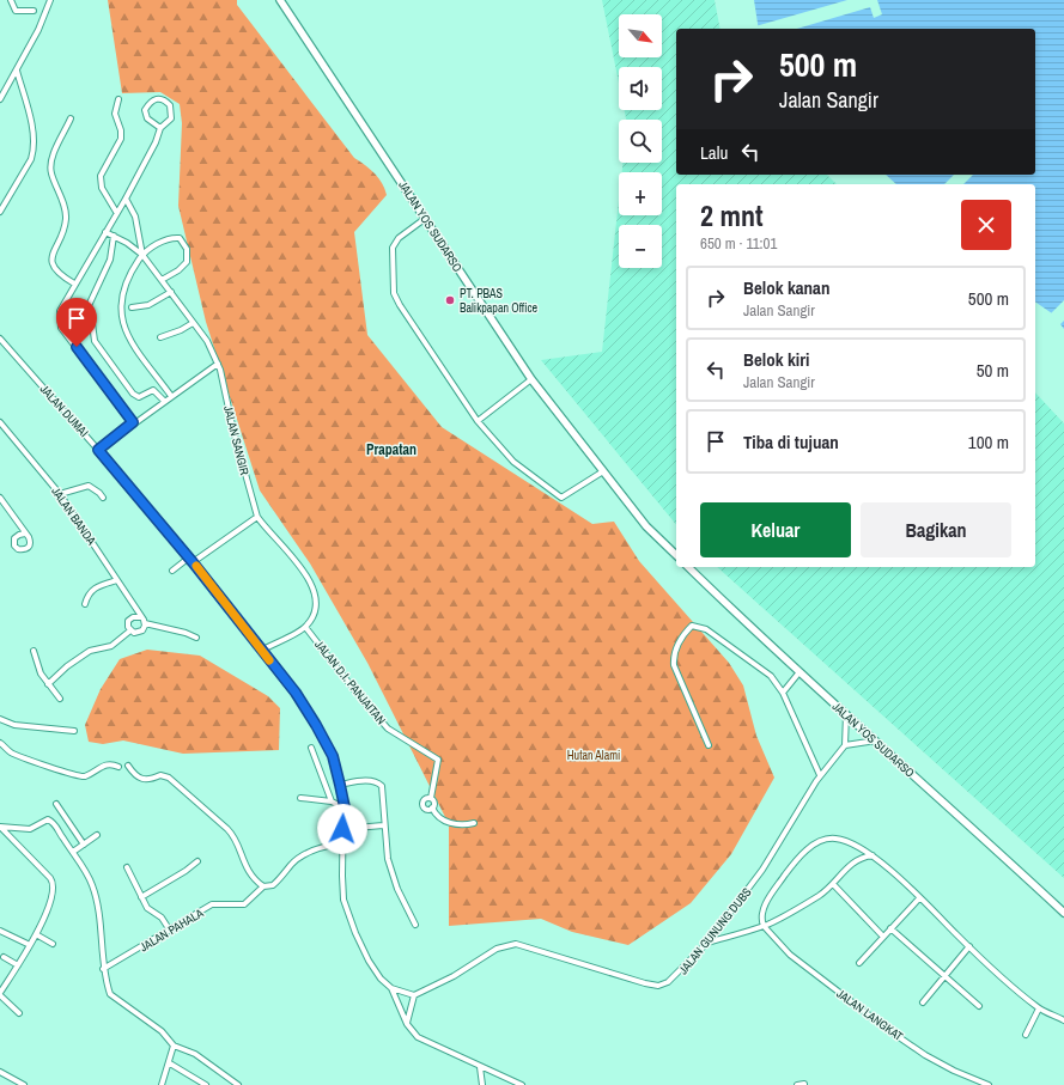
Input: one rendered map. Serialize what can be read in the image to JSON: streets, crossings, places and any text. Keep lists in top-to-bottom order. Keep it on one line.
{"streets":{"main road":["JALAN YOS SUDARSO"],"street":["JALAN DUMAI","JALAN SANGIR","JALAN BANDA","JALAN D.I. PANJAITAN","JALAN PAHALA","JALAN GUNUNG DUBS","JALAN LANGKAT"]},"crossings":[["JALAN DUMAI","JALAN PAHALA"],["JALAN SANGIR","JALAN D.I. PANJAITAN"]],"districts":["Prapatan"],"parks":["Hutan Alami"],"places":["PT. PBAS Balikpapan Office"],"north":"bottom right","page":{"map_buttons":["+","−"],"turn":["500 m","Jalan Sangir"],"then":"Lalu","heading":["2 mnt","650 m · 11:01"],"list":[{"name":"Belok kanan","note":"Jalan Sangir","value":"500 m"},{"name":"Belok kiri","note":"Jalan Sangir","value":"50 m"},{"name":"Tiba di tujuan","value":"100 m"}],"buttons":["Keluar","Bagikan"]}}
